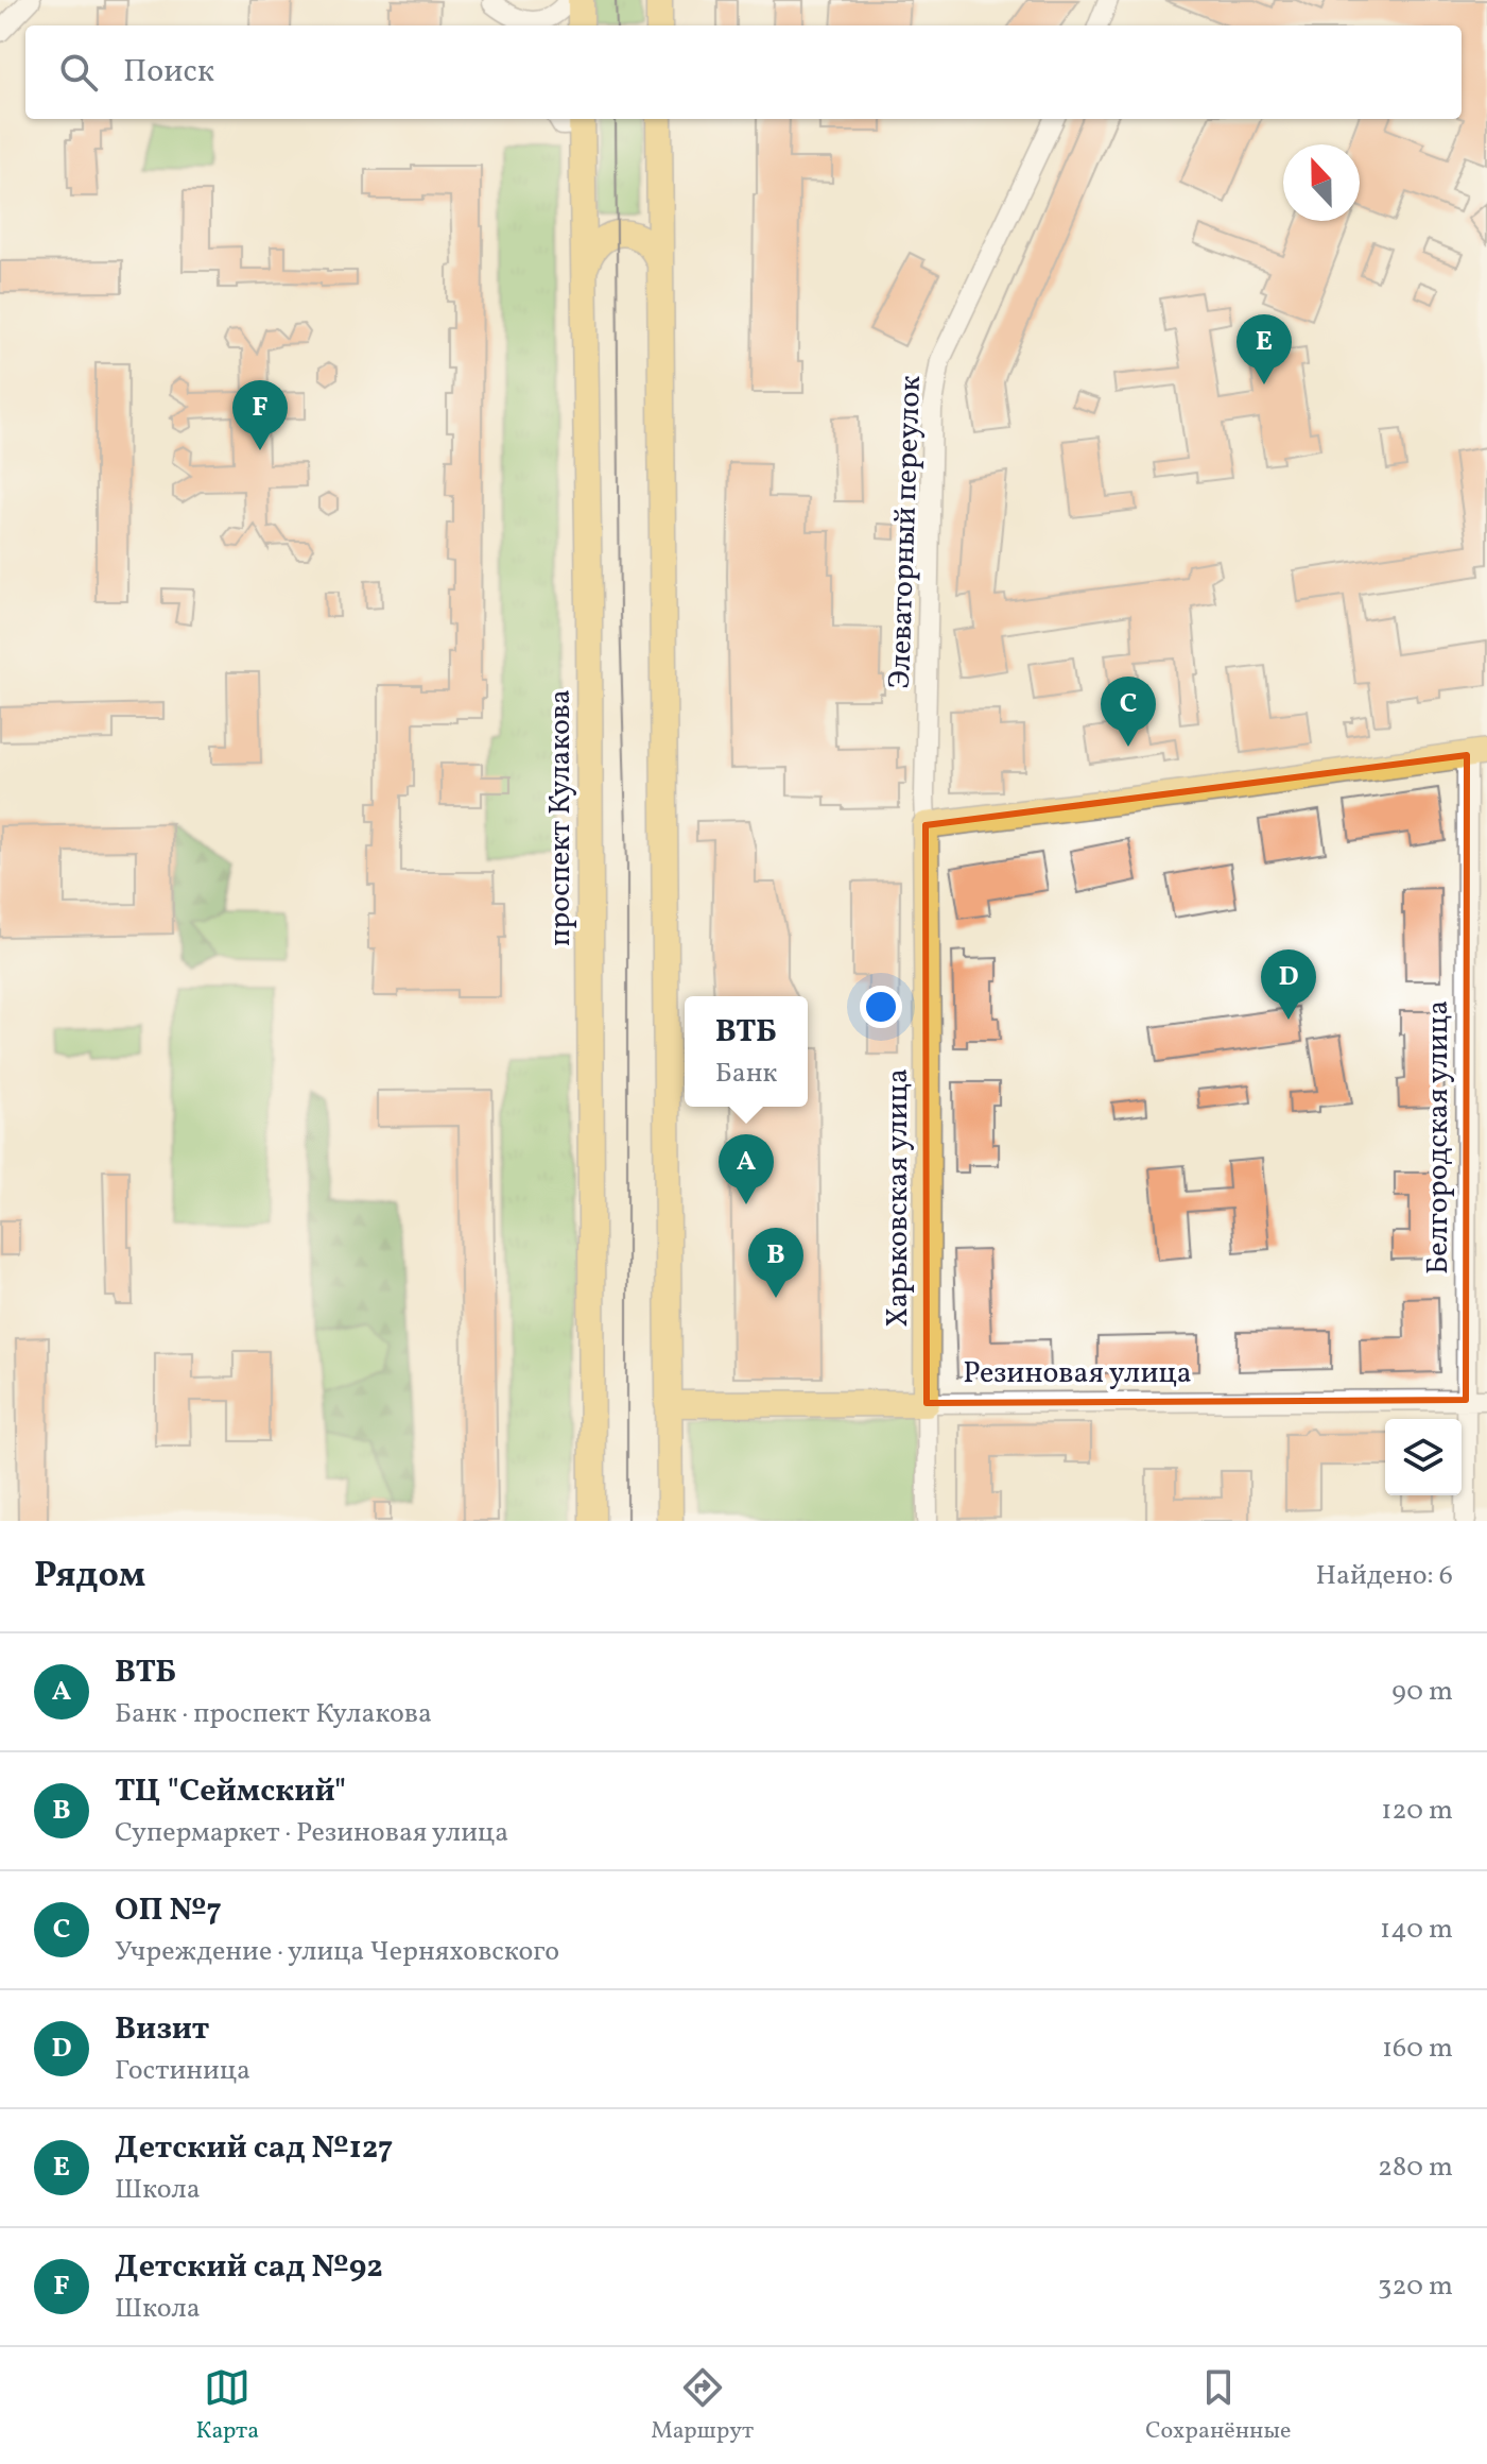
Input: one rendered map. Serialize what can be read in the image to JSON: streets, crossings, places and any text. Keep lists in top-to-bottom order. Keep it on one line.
{"streets":{"main road":["проспект Кулакова","Харьковская улица","Резиновая улица"],"street":["Элеваторный переулок","Белгородская улица"]},"crossings":[["Элеваторный переулок","Харьковская улица"],["Белгородская улица","Резиновая улица"],["Харьковская улица","Резиновая улица"]],"north":"top","page":{"search":"Поиск","pins":["E","F","C","D","A","B"],"popup":["ВТБ","Банк"],"heading":["Рядом","Найдено: 6"],"list":[{"mark":"A","name":"ВТБ","note":"Банк · проспект Кулакова","value":"90 m"},{"mark":"B","name":"ТЦ \"Сеймский\"","note":"Супермаркет · Резиновая улица","value":"120 m"},{"mark":"C","name":"ОП №7","note":"Учреждение · улица Черняховского","value":"140 m"},{"mark":"D","name":"Визит","note":"Гостиница","value":"160 m"},{"mark":"E","name":"Детский сад №127","note":"Школа","value":"280 m"},{"mark":"F","name":"Детский сад №92","note":"Школа","value":"320 m"}],"nav":["Карта","Маршрут","Сохранённые"]}}
